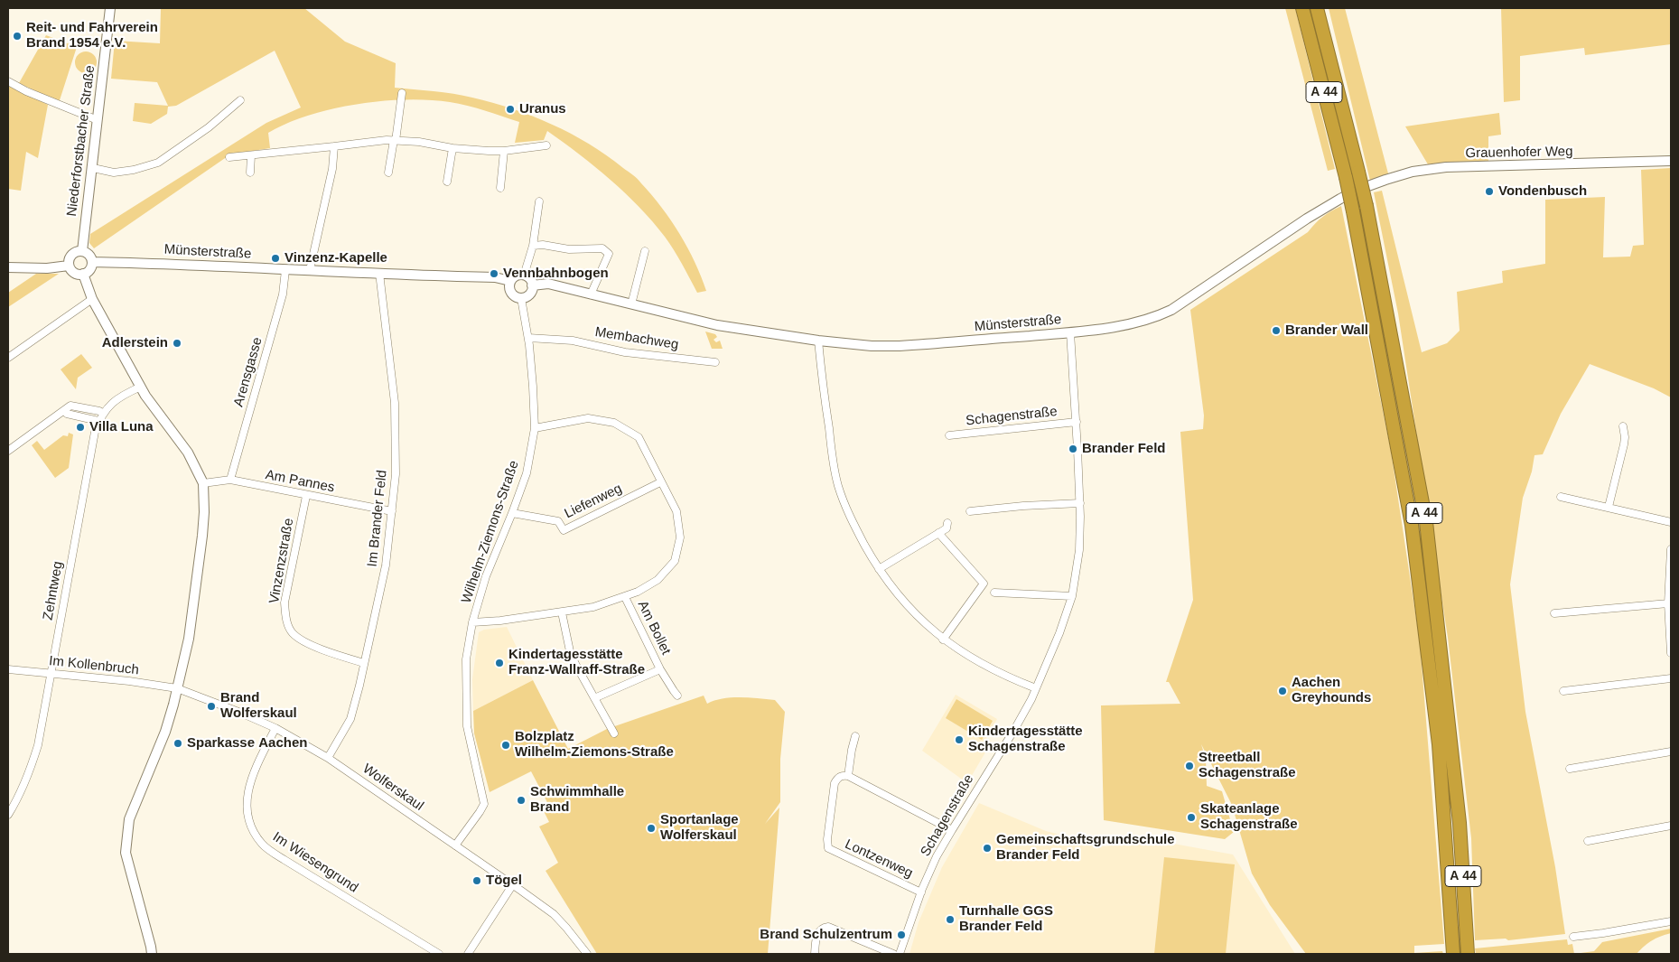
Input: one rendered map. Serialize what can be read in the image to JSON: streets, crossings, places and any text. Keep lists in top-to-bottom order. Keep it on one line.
{"streets":{"highway":["A 44"],"street":["Niederforstbacher Straße","Grauenhofer Weg","Münsterstraße","Membachweg","Arensgasse","Schagenstraße","Am Pannes","Liefenweg","Im Brander Feld","Wilhelm-Ziemons-Straße","Vinzenzstraße","Zehntweg","Am Bollet","Im Kollenbruch","Wolferskaul","Lontzenweg","Im Wiesengrund"]},"crossings":[["Niederforstbacher Straße","Münsterstraße"],["Grauenhofer Weg","Münsterstraße"],["Münsterstraße","Arensgasse"],["Münsterstraße","Schagenstraße"],["Münsterstraße","Im Brander Feld"],["Münsterstraße","Wilhelm-Ziemons-Straße"],["Membachweg","Wilhelm-Ziemons-Straße"],["Arensgasse","Am Pannes"],["Schagenstraße","Lontzenweg"],["Am Pannes","Im Brander Feld"],["Am Pannes","Vinzenzstraße"],["Liefenweg","Wilhelm-Ziemons-Straße"],["Im Brander Feld","Vinzenzstraße"],["Im Brander Feld","Wolferskaul"],["Wilhelm-Ziemons-Straße","Wolferskaul"],["Zehntweg","Im Kollenbruch"],["Im Kollenbruch","Wolferskaul"],["Wolferskaul","Im Wiesengrund"]],"places":["Reit- und Fahrverein Brand 1954 e.V.","Uranus","Vondenbusch","Vinzenz-Kapelle","Vennbahnbogen","Brander Wall","Adlerstein","Villa Luna","Brander Feld","Kindertagesstätte Franz-Wallraff-Straße","Aachen Greyhounds","Brand Wolferskaul","Kindertagesstätte Schagenstraße","Sparkasse Aachen","Bolzplatz Wilhelm-Ziemons-Straße","Streetball Schagenstraße","Schwimmhalle Brand","Skateanlage Schagenstraße","Sportanlage Wolferskaul","Gemeinschaftsgrundschule Brander Feld","Tögel","Turnhalle GGS Brander Feld","Brand Schulzentrum"]}
